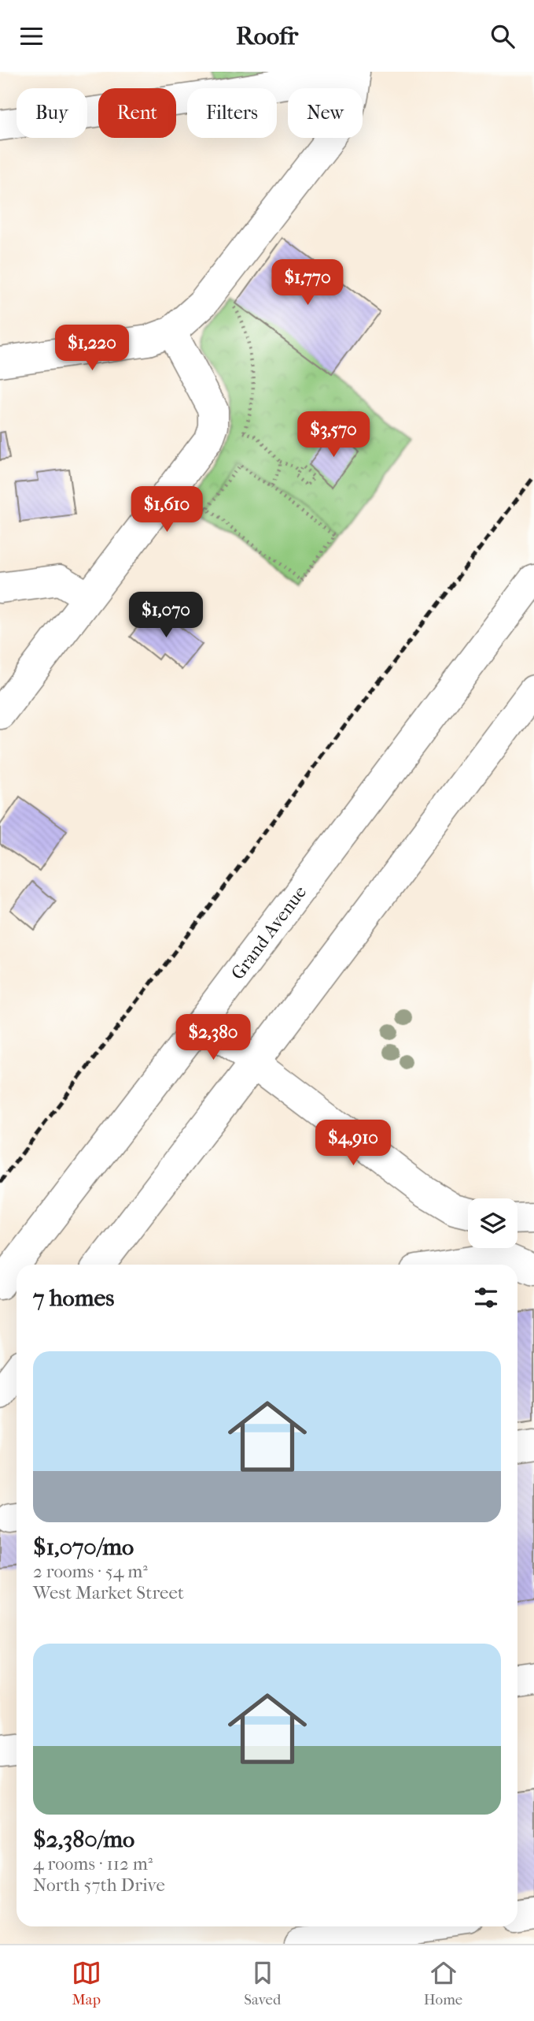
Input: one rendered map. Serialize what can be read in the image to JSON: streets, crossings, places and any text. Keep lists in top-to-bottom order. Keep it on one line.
{"streets":{"main road":["Grand Avenue"]},"page":{"header":"Roofr","chip":["Buy","Rent","Filters","New"],"price":["$1,770","$1,220","$3,570","$1,610","$1,070","$2,380","$4,910"],"heading":"7 homes","list":[{"name":"$1,070/mo","note":"2 rooms · 54 m² · West Market Street"},{"name":"$2,380/mo","note":"4 rooms · 112 m² · North 57th Drive"}],"tabs":["Map","Saved","Home"]}}
